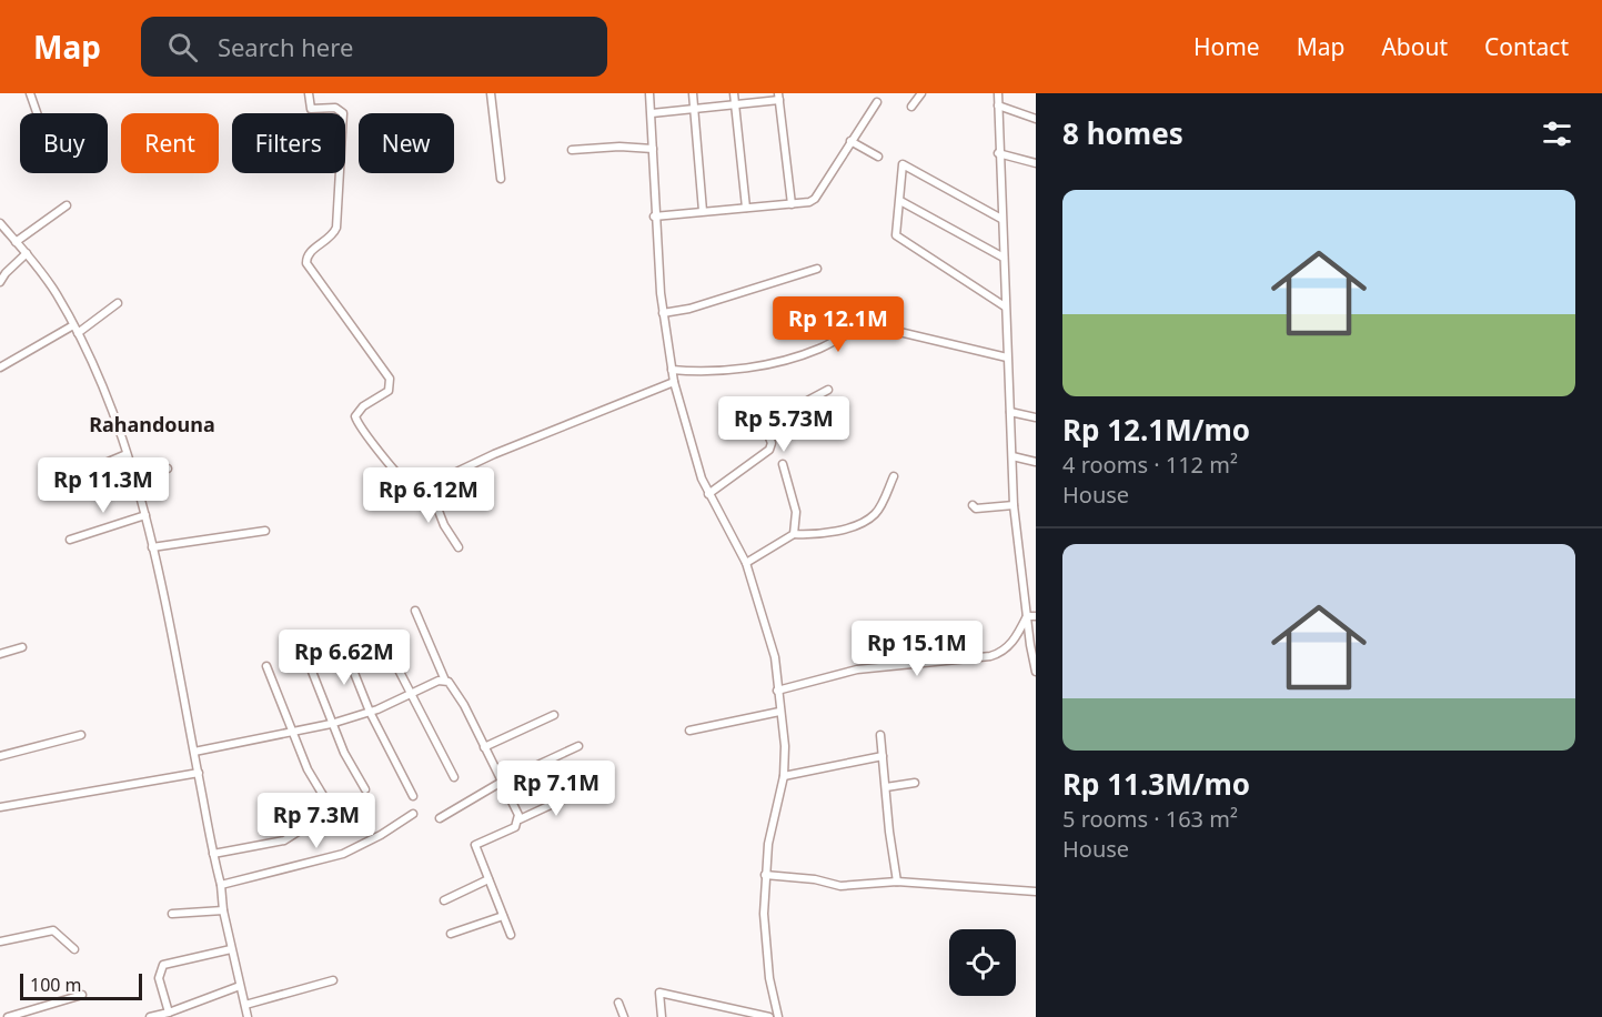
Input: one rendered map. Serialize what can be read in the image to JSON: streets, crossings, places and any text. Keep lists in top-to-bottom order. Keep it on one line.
{"districts":["Rahandouna"],"scale_bar":"100 m","page":{"header":"Map","search":"Search here","nav":["Home","Map","About","Contact"],"heading":"8 homes","chip":["Buy","Rent","Filters","New"],"list":[{"name":"Rp 12.1M/mo","note":"4 rooms · 112 m² · House"},{"name":"Rp 11.3M/mo","note":"5 rooms · 163 m² · House"}],"price":["Rp 12.1M","Rp 5.73M","Rp 11.3M","Rp 6.12M","Rp 15.1M","Rp 6.62M","Rp 7.1M","Rp 7.3M"],"scale":"100 m"}}
